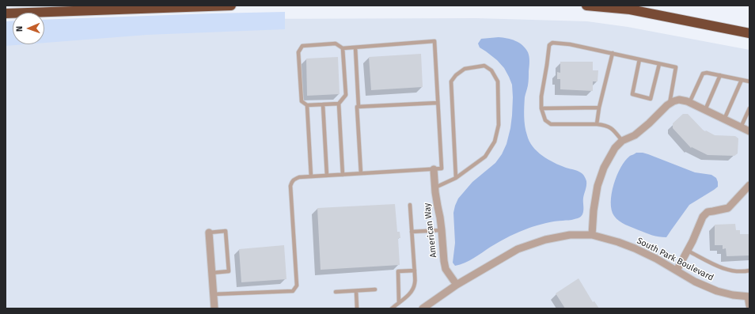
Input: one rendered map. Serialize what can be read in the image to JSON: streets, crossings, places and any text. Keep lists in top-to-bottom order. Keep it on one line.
{"streets":{"street":["American Way","South Park Boulevard"]},"crossings":[["American Way","South Park Boulevard"]],"north":"left"}
